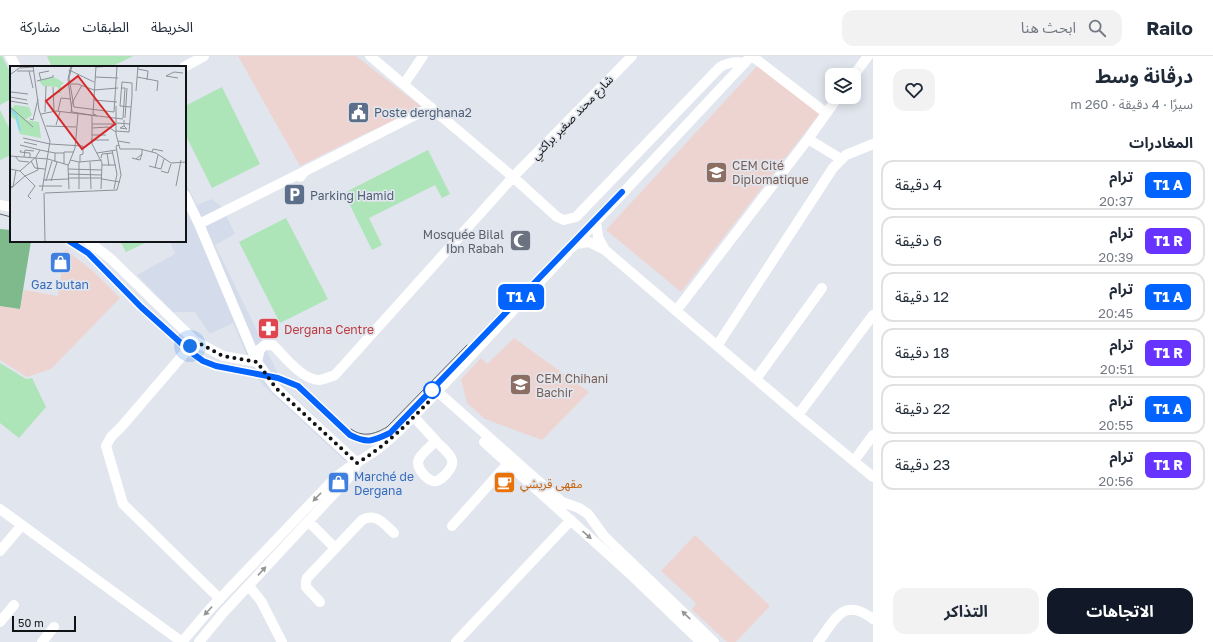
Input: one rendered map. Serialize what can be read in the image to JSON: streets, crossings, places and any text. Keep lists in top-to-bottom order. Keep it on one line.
{"streets":{"street":["شارع محند صغير براكتي"]},"places":{"public building":["Poste derghana2"],"school or university":["CEM Cité Diplomatique","CEM Chihani Bachir"],"parking":["Parking Hamid"],"mosque":["Mosquée Bilal Ibn Rabah"],"shop":["Gaz butan","Marché de Dergana"],"pharmacy":["Dergana Centre"],"cafe":["مقهى قريشي"]},"scale_bar":"50 m","page":{"header":"Railo","search":"ابحث هنا","nav":["الخريطة","الطبقات","مشاركة"],"heading":[["درڨانة وسط","سيرًا · 4 دقيقة · 260 m"],"المغادرات"],"on_map":"T1 A","list":[{"mark":"T1 A","name":"ترام","note":"20:37","value":"4 دقيقة"},{"mark":"T1 R","name":"ترام","note":"20:39","value":"6 دقيقة"},{"mark":"T1 A","name":"ترام","note":"20:45","value":"12 دقيقة"},{"mark":"T1 R","name":"ترام","note":"20:51","value":"18 دقيقة"},{"mark":"T1 A","name":"ترام","note":"20:55","value":"22 دقيقة"},{"mark":"T1 R","name":"ترام","note":"20:56","value":"23 دقيقة"}],"buttons":["الاتجاهات","التذاكر"],"scale":"50 m"}}
